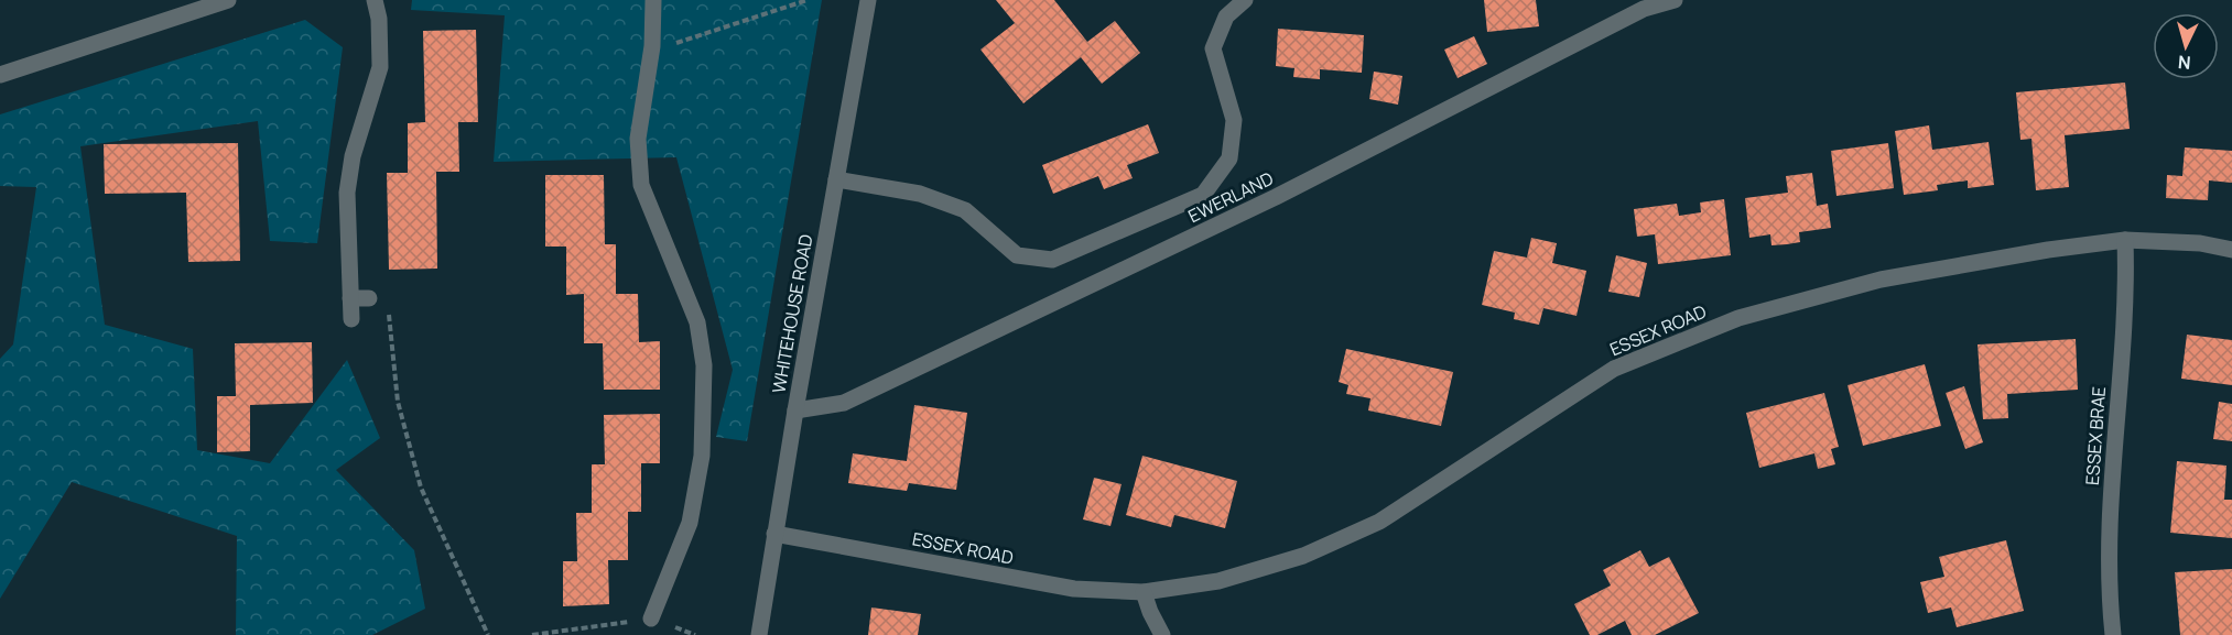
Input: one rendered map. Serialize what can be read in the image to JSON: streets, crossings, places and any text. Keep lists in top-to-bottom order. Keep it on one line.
{"streets":{"street":["EWERLAND","WHITEHOUSE ROAD","ESSEX ROAD","ESSEX BRAE"]},"crossings":[["EWERLAND","WHITEHOUSE ROAD"],["WHITEHOUSE ROAD","ESSEX ROAD"],["ESSEX ROAD","ESSEX BRAE"]],"north":"bottom"}
